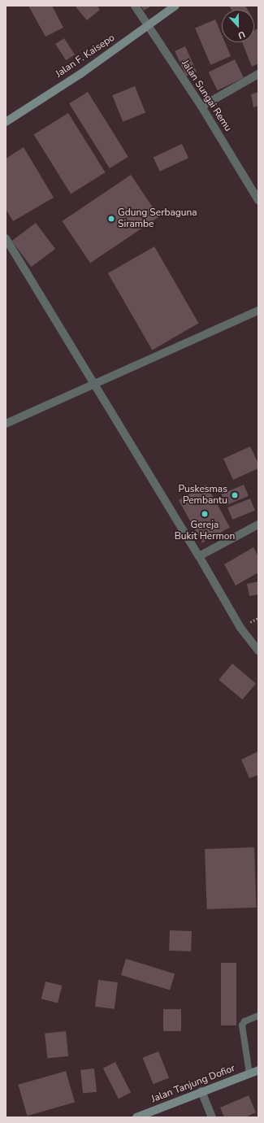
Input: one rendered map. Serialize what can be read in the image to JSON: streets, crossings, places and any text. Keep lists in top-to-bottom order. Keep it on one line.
{"streets":{"street":["Jalan F. Kaisepo","Jalan Sungai Remu","Jalan Tanjung Dofior"]},"crossings":[["Jalan F. Kaisepo","Jalan Sungai Remu"]],"places":["Gdung Serbaguna Sirambe","Puskesmas Pembantu","Gereja Bukit Hermon"],"north":"bottom"}
